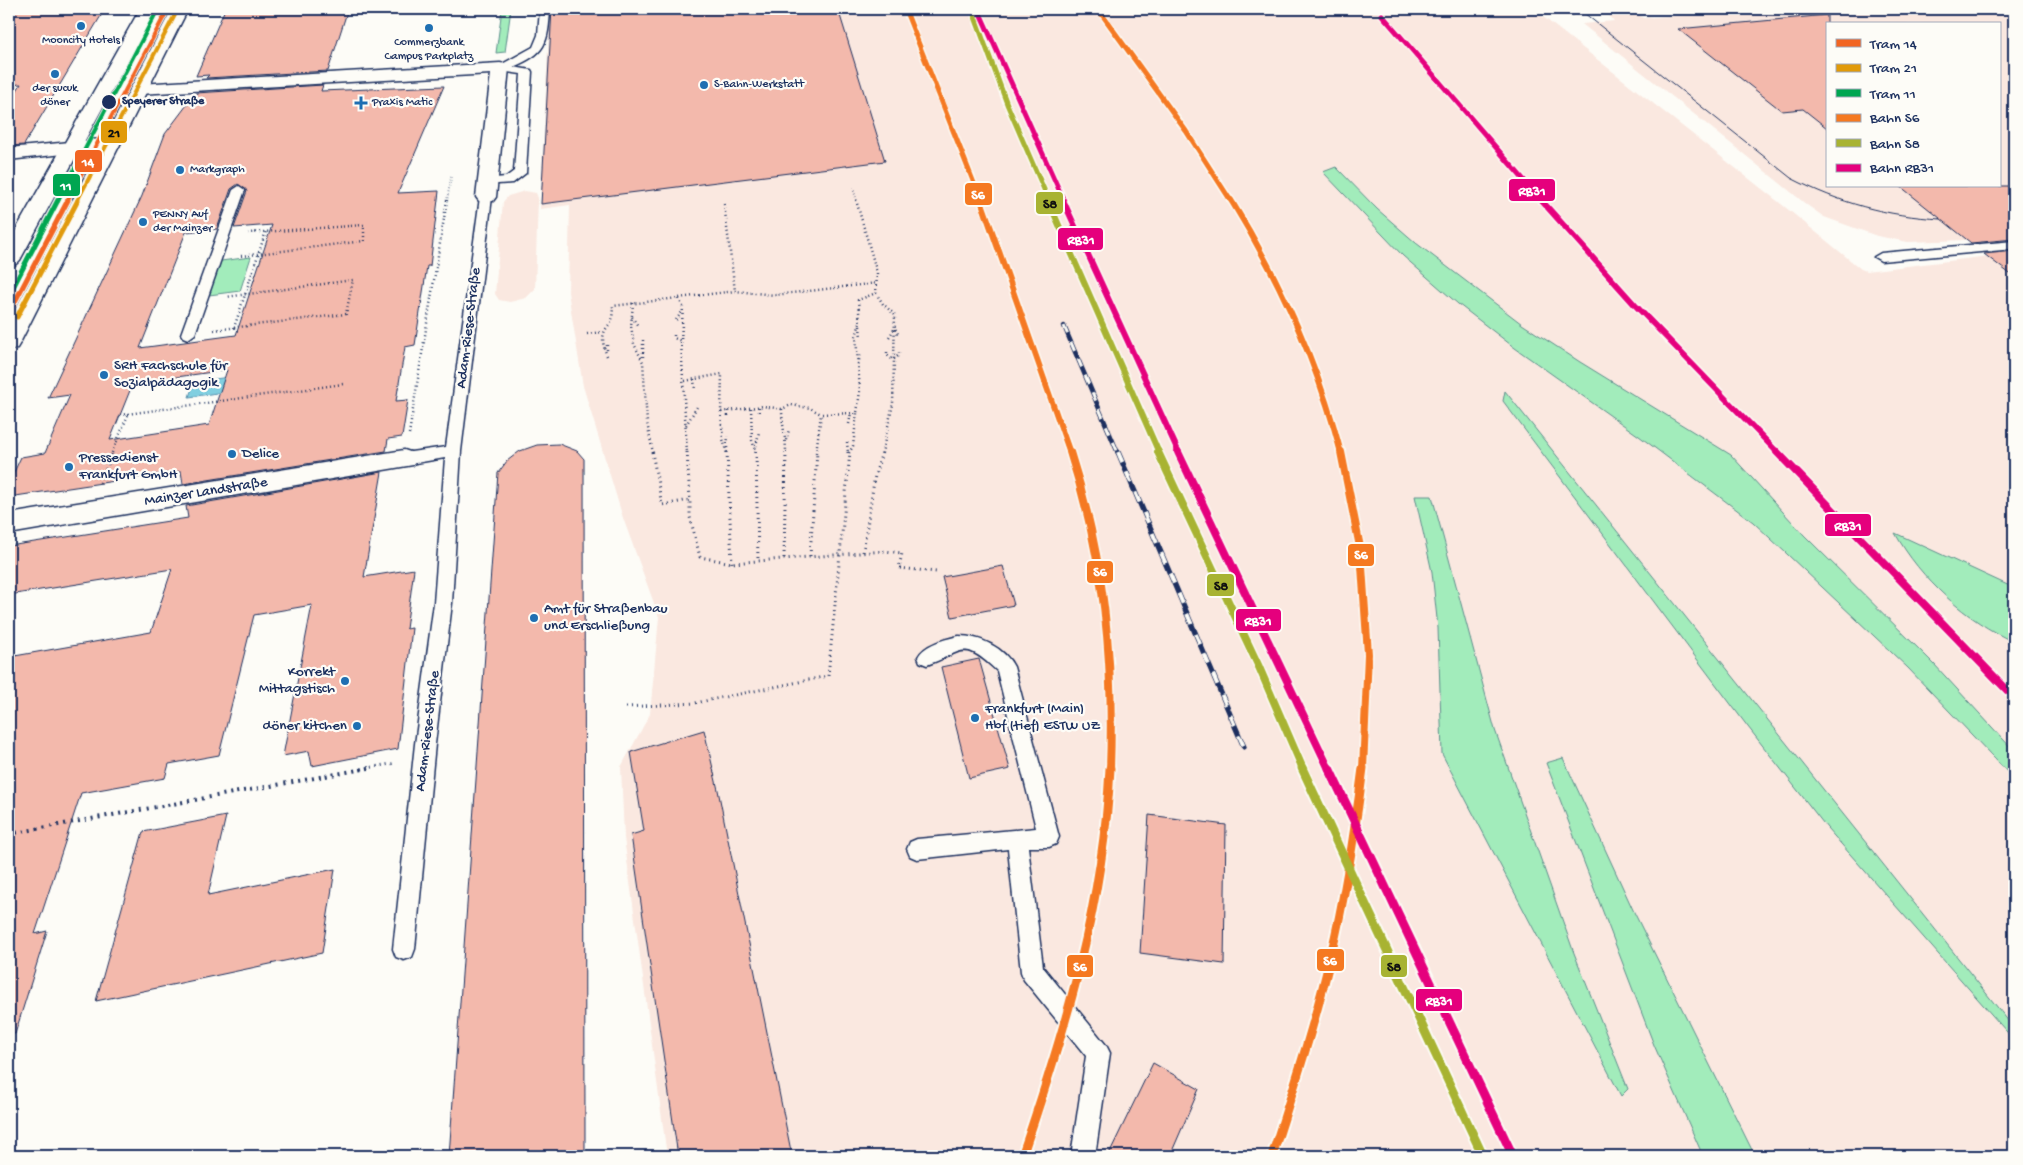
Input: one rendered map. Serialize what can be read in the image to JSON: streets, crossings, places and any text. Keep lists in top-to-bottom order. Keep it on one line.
{"streets":{"main road":["Adam-Riese-Straße","Mainzer Landstraße"]},"places":{"other":["Mooncity Hotels","Commerzbank Campus Parkplatz","der sucuk döner","S-Bahn-Werkstatt","Speyerer Straße","Markgraph","PENNY Auf der Mainzer","SRH Fachschule für Sozialpädagogik","Delice","Pressedienst Frankfurt GmbH","Amt für Straßenbau und Erschließung","Korrekt Mittagstisch","Frankfurt (Main) Hbf (tief) ESTW UZ","döner kitchen"],"health":["Praxis Matic"]},"lines":["tram line 14","tram line 11","rail line S6","rail line S8","tram line 21","rail line RB31"],"legend":["Tram 14","Tram 21","Tram 11","Bahn S6","Bahn S8","Bahn RB31"]}
